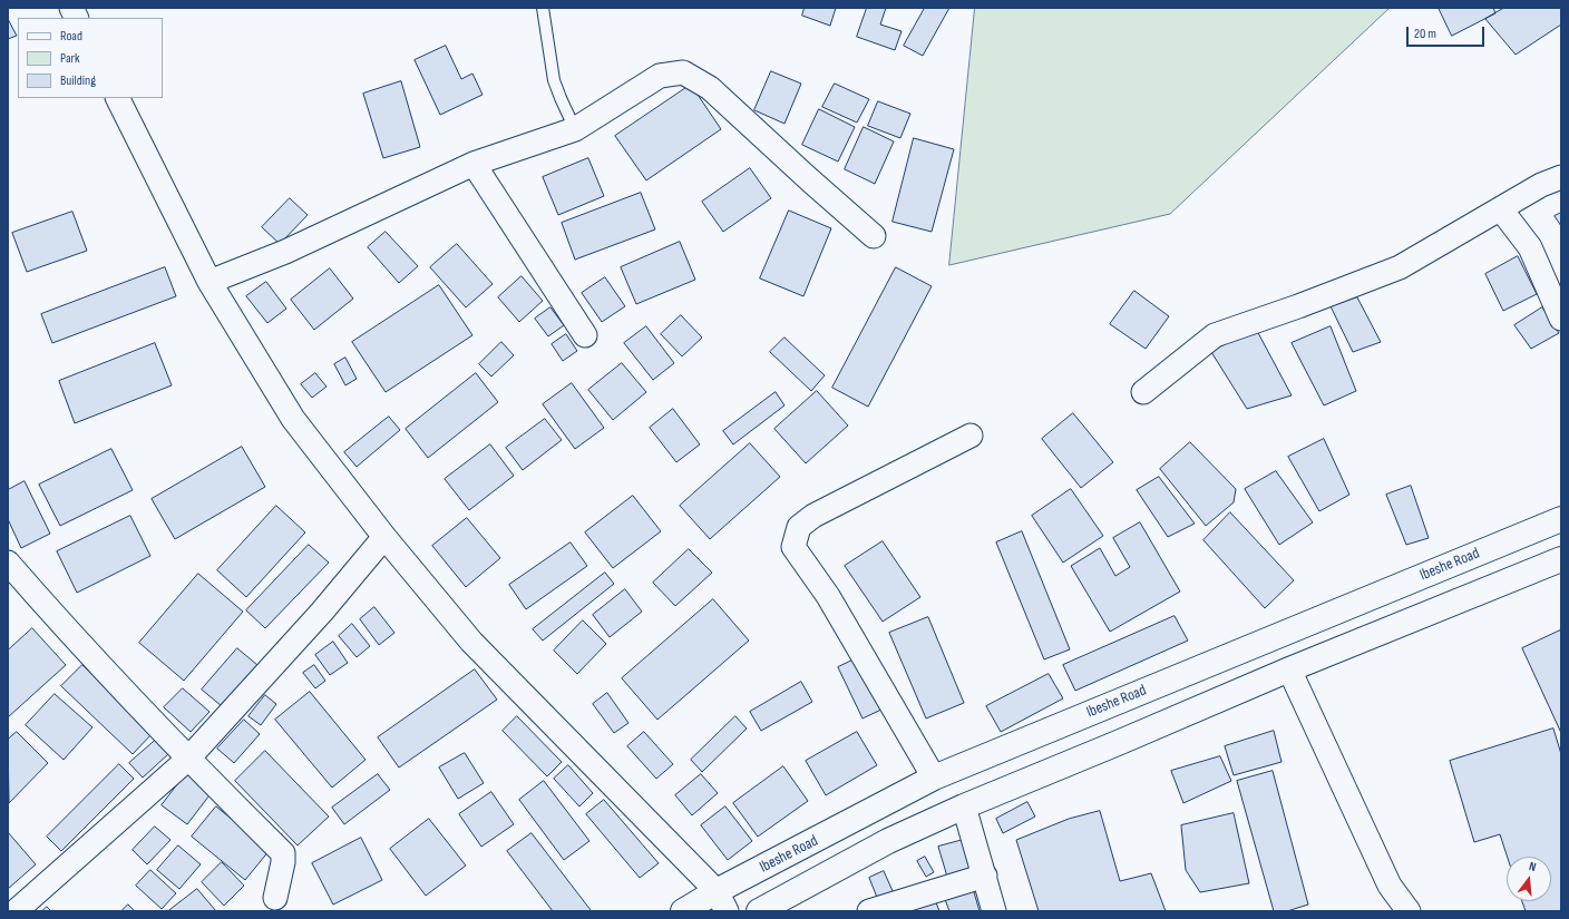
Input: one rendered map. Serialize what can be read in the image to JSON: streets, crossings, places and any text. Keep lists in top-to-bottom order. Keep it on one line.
{"streets":{"main road":["Ibeshe Road"]},"legend":["Road","Park","Building"],"scale_bar":"20 m","north":"top"}
